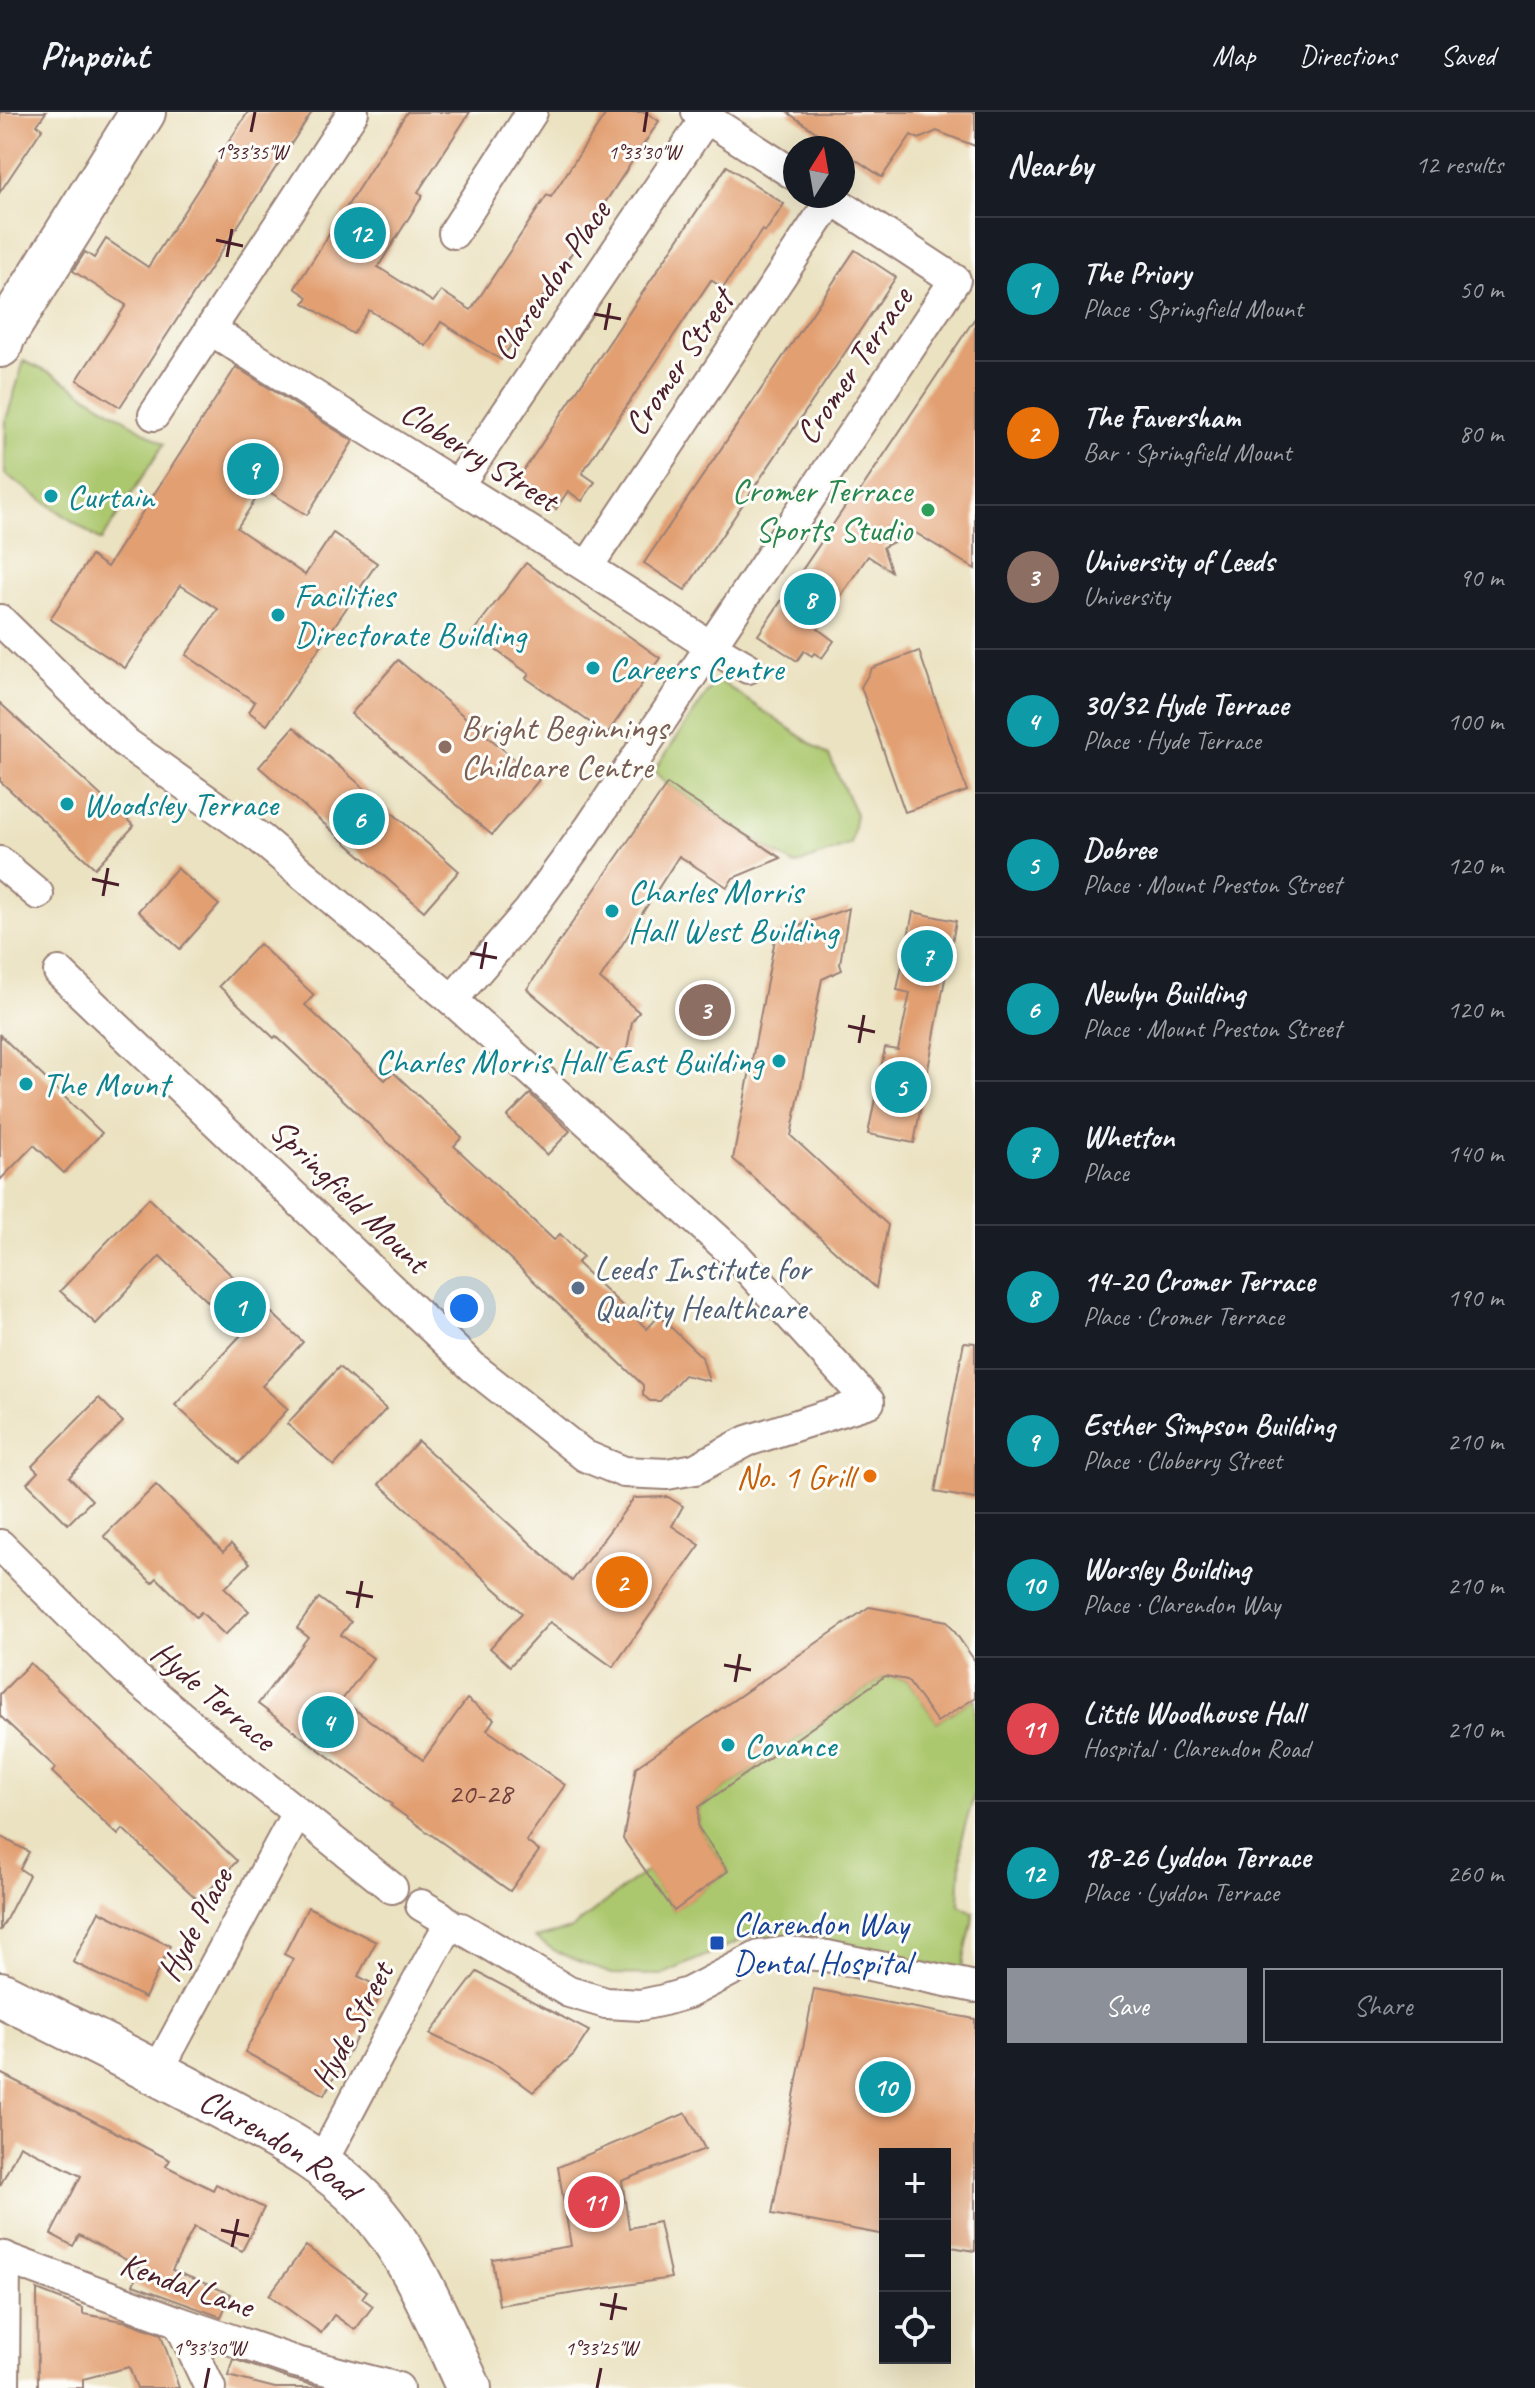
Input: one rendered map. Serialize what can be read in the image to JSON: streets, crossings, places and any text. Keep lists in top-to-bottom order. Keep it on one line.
{"streets":{"street":["Clarendon Place","Cromer Street","Cromer Terrace","Cloberry Street","Springfield Mount","Hyde Terrace","Hyde Place","Hyde Street","Clarendon Road","Kendal Lane"]},"crossings":[["Clarendon Place","Cloberry Street"],["Cromer Street","Cloberry Street"],["Cromer Terrace","Cloberry Street"],["Cromer Terrace","Springfield Mount"],["Hyde Terrace","Hyde Place"],["Hyde Place","Clarendon Road"],["Hyde Street","Clarendon Road"]],"places":{"other":["Curtain","Cromer Terrace Sports Studio","Facilities Directorate Building","Careers Centre","Bright Beginnings Childcare Centre","Woodsley Terrace","Charles Morris Hall West Building","Charles Morris Hall East Building","The Mount","Leeds Institute for Quality Healthcare","No. 1 Grill","Covance"],"transit":["Clarendon Way Dental Hospital"]},"house_numbers":["20-28"],"north":"top","page":{"header":"Pinpoint","nav":["Map","Directions","Saved"],"heading":["Nearby","12 results"],"pins":["12","9","8","6","7","3","5","1","2","4","10","11"],"list":[{"mark":"1","name":"The Priory","note":"Place · Springfield Mount","value":"50 m"},{"mark":"2","name":"The Faversham","note":"Bar · Springfield Mount","value":"80 m"},{"mark":"3","name":"University of Leeds","note":"University","value":"90 m"},{"mark":"4","name":"30/32 Hyde Terrace","note":"Place · Hyde Terrace","value":"100 m"},{"mark":"5","name":"Dobree","note":"Place · Mount Preston Street","value":"120 m"},{"mark":"6","name":"Newlyn Building","note":"Place · Mount Preston Street","value":"120 m"},{"mark":"7","name":"Whetton","note":"Place","value":"140 m"},{"mark":"8","name":"14-20 Cromer Terrace","note":"Place · Cromer Terrace","value":"190 m"},{"mark":"9","name":"Esther Simpson Building","note":"Place · Cloberry Street","value":"210 m"},{"mark":"10","name":"Worsley Building","note":"Place · Clarendon Way","value":"210 m"},{"mark":"11","name":"Little Woodhouse Hall","note":"Hospital · Clarendon Road","value":"210 m"},{"mark":"12","name":"18-26 Lyddon Terrace","note":"Place · Lyddon Terrace","value":"260 m"}],"buttons":["Save","Share"],"map_buttons":["+","−"]},"coordinates":["1°33'35\"W","1°33'30\"W","1°33'25\"W"]}
